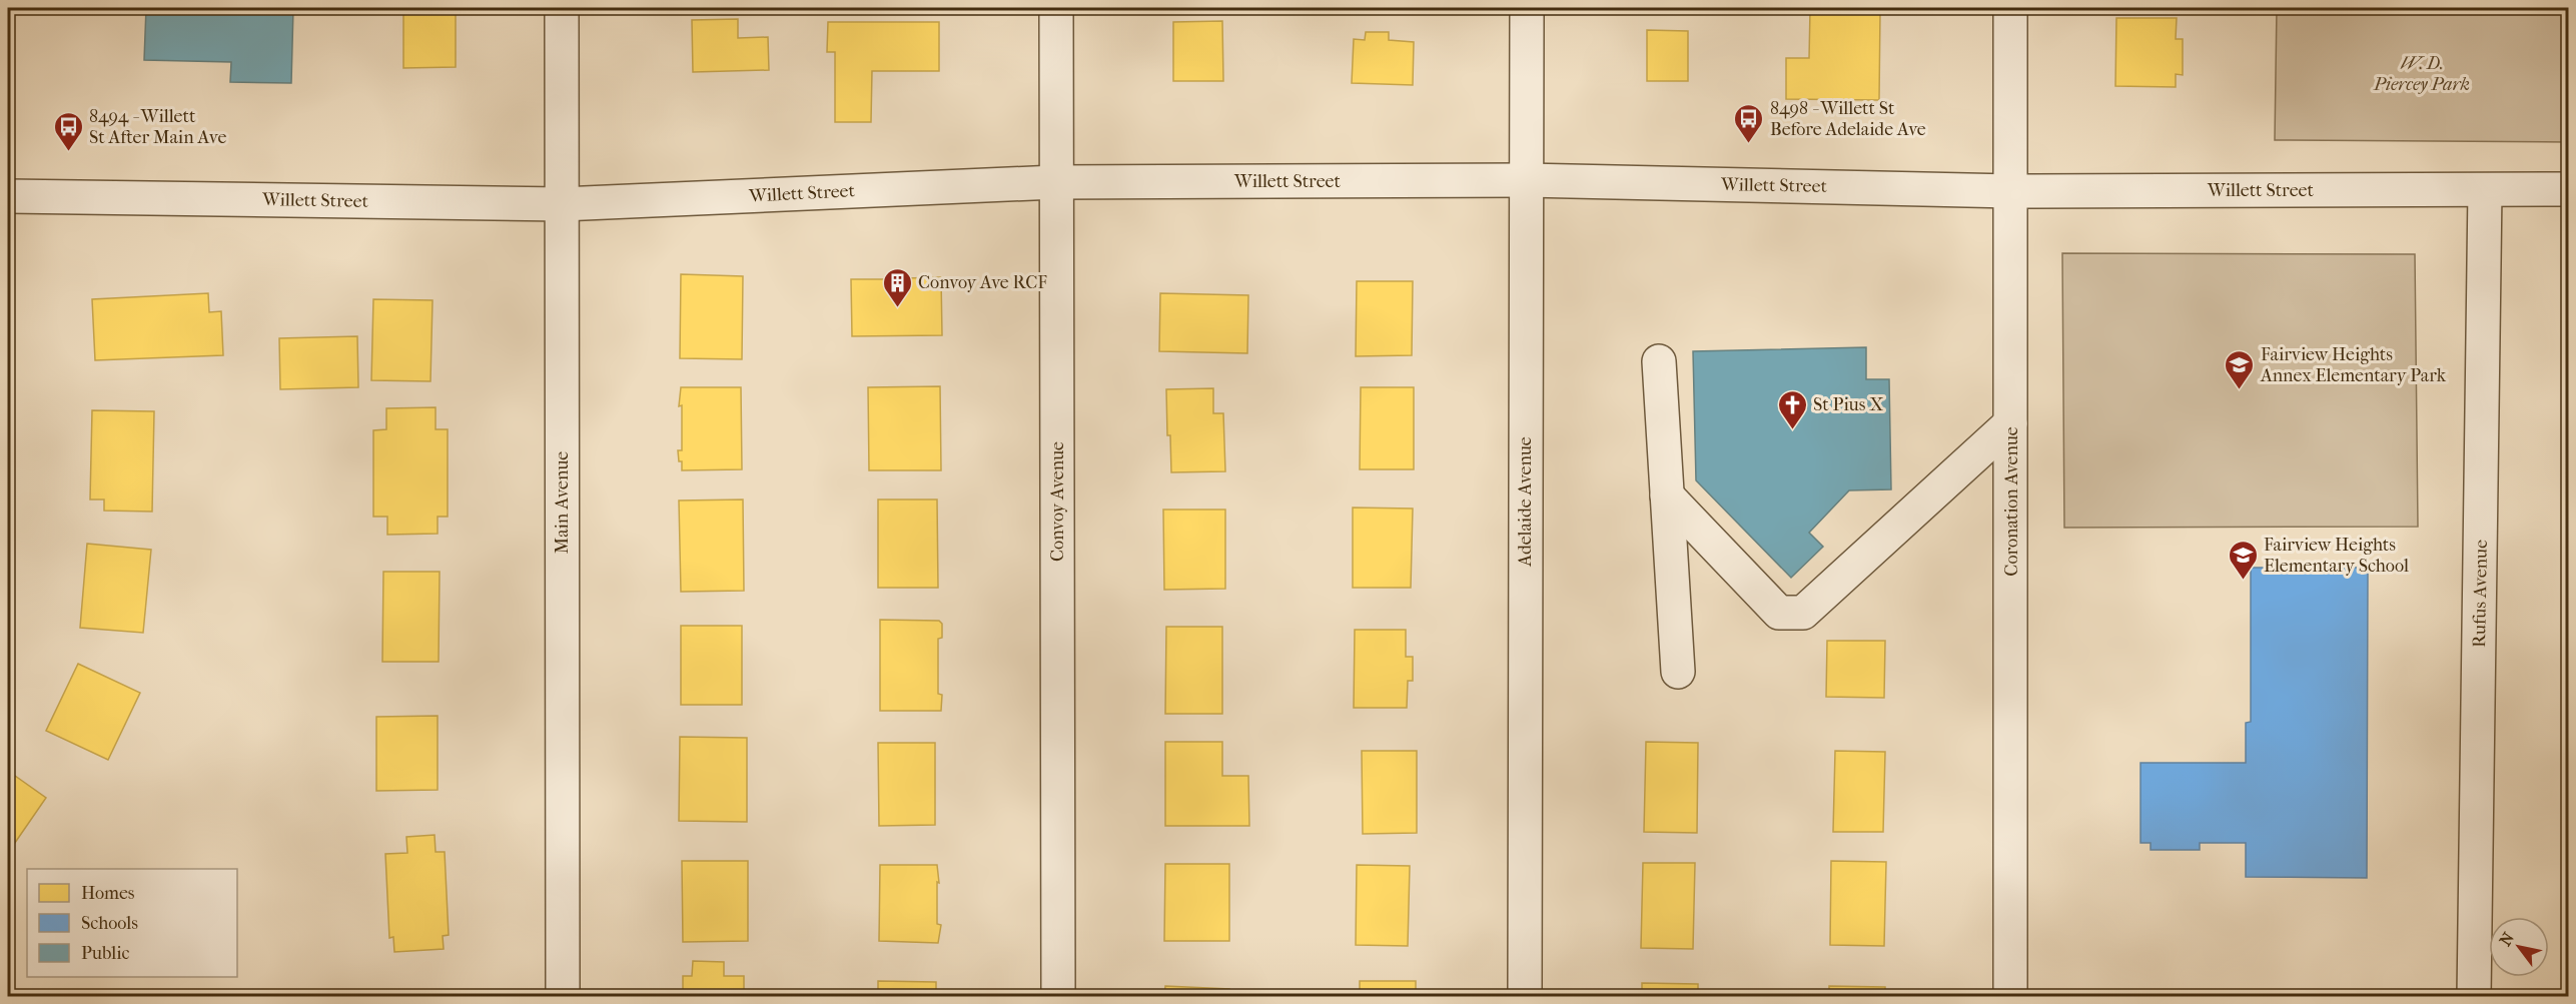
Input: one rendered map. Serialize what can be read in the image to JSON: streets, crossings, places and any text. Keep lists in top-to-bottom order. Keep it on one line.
{"streets":{"street":["Willett Street","Convoy Avenue","Adelaide Avenue","Coronation Avenue","Main Avenue","Rufus Avenue"]},"crossings":[["Willett Street","Convoy Avenue"],["Willett Street","Adelaide Avenue"],["Willett Street","Coronation Avenue"],["Willett Street","Main Avenue"],["Willett Street","Rufus Avenue"]],"parks":["W. D. Piercey Park"],"places":{"bus stop":["8498 - Willett St Before Adelaide Ave","8494 - Willett St After Main Ave"],"building":["Convoy Ave RCF"],"school or university":["Fairview Heights Annex Elementary Park","Fairview Heights Elementary School"],"church":["St Pius X"]},"legend":["Homes","Schools","Public"],"north":"top left"}
